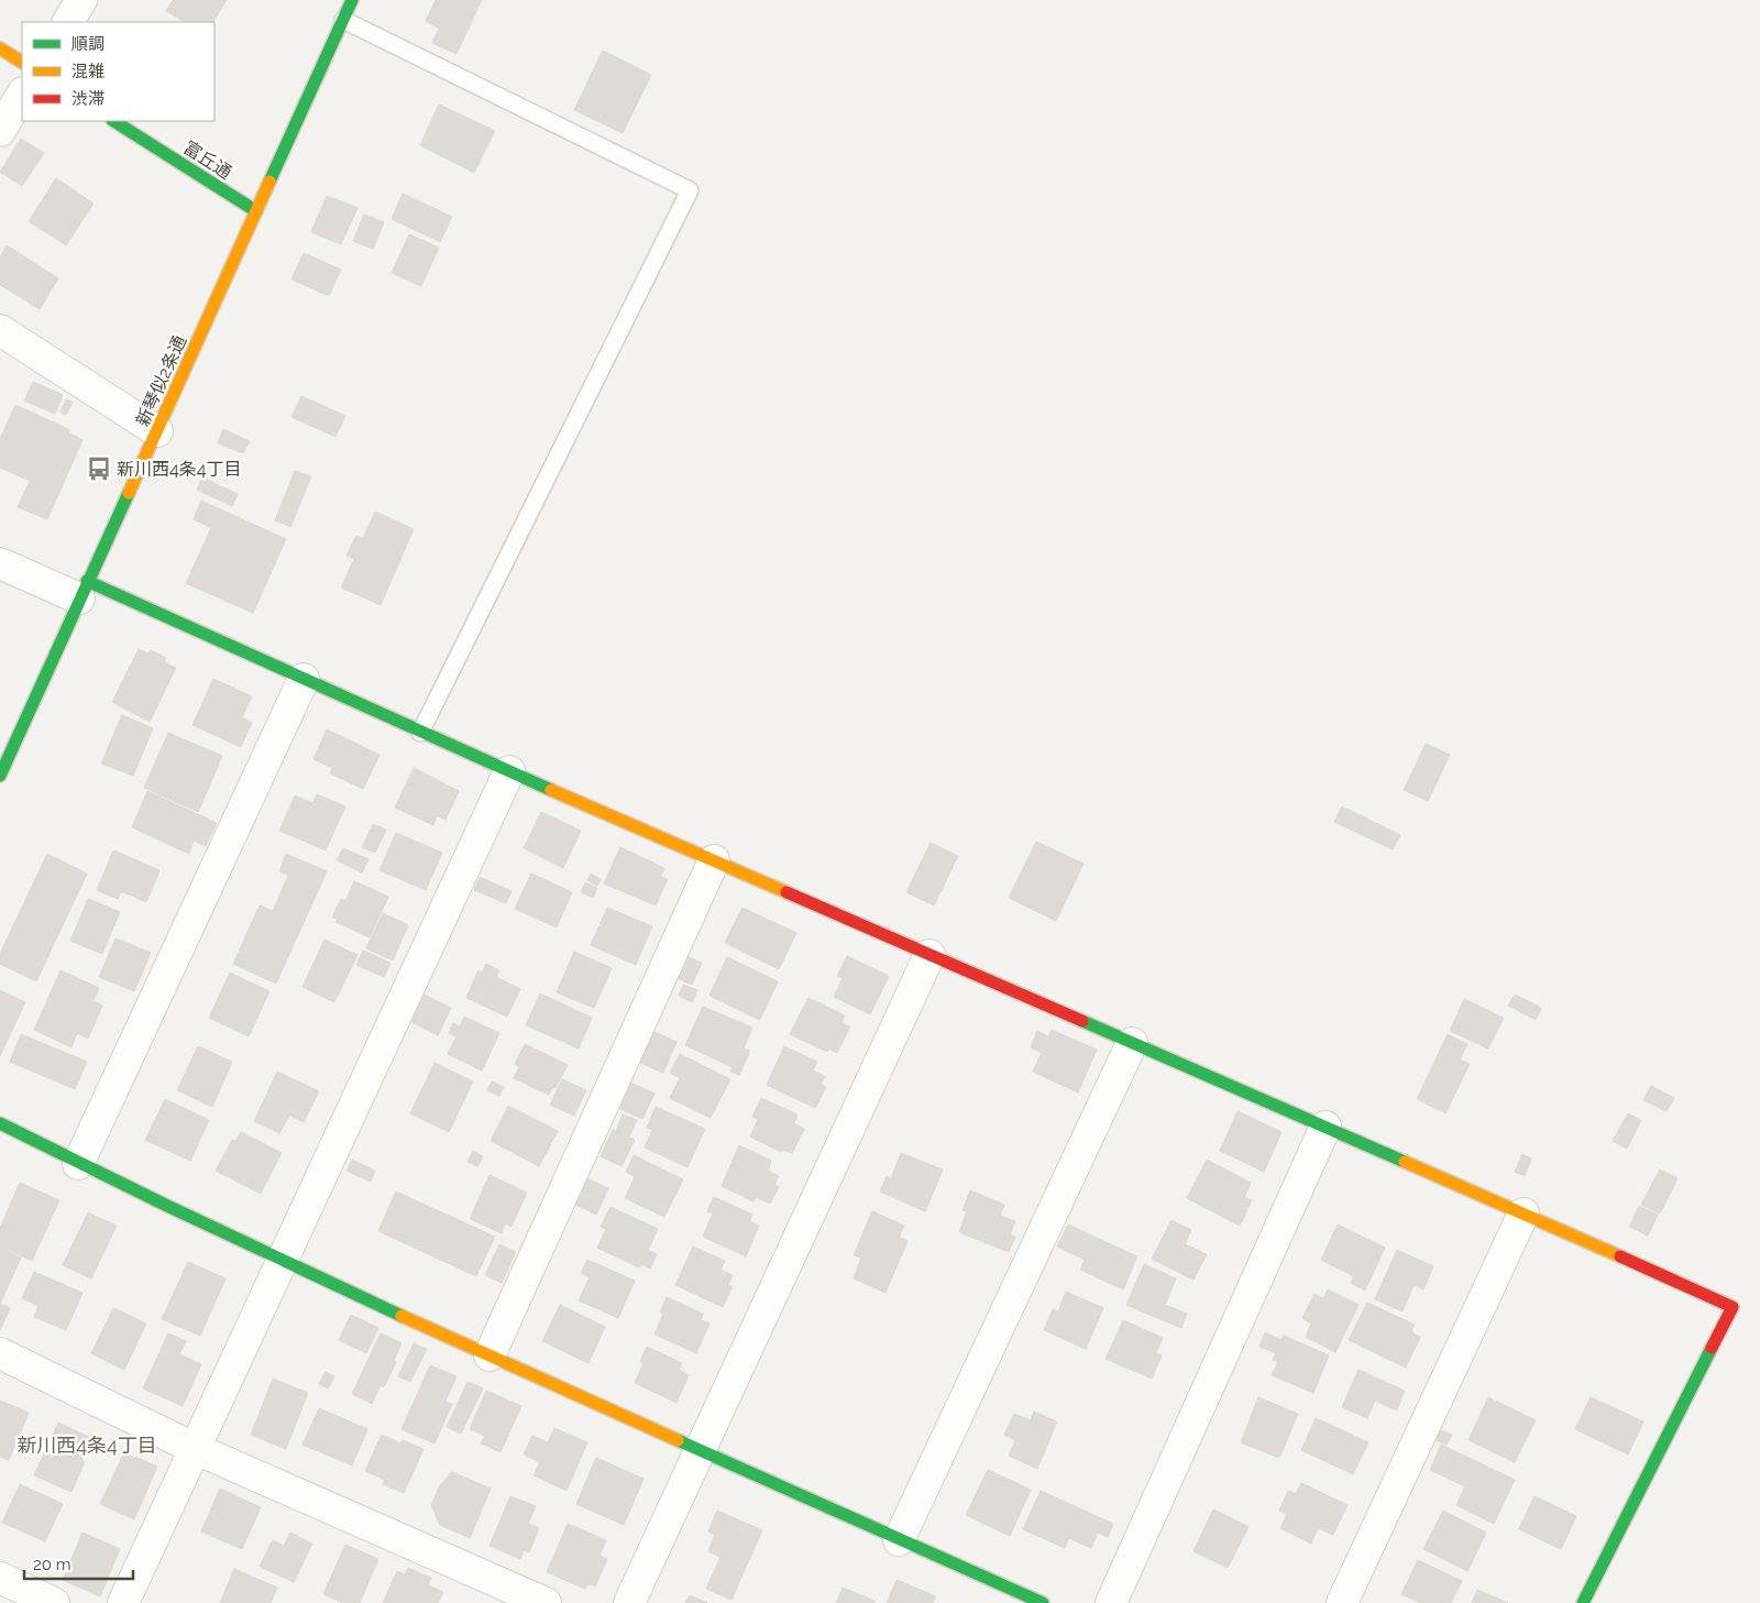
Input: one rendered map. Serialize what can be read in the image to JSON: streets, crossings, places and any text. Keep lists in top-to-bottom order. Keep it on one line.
{"streets":{"street":["富丘通","新琴似2条通"]},"crossings":[["富丘通","新琴似2条通"]],"districts":["新川西4条4丁目"],"places":{"bus stop":["新川西4条4丁目"]},"legend":["順調","混雑","渋滞"],"scale_bar":"20 m"}
